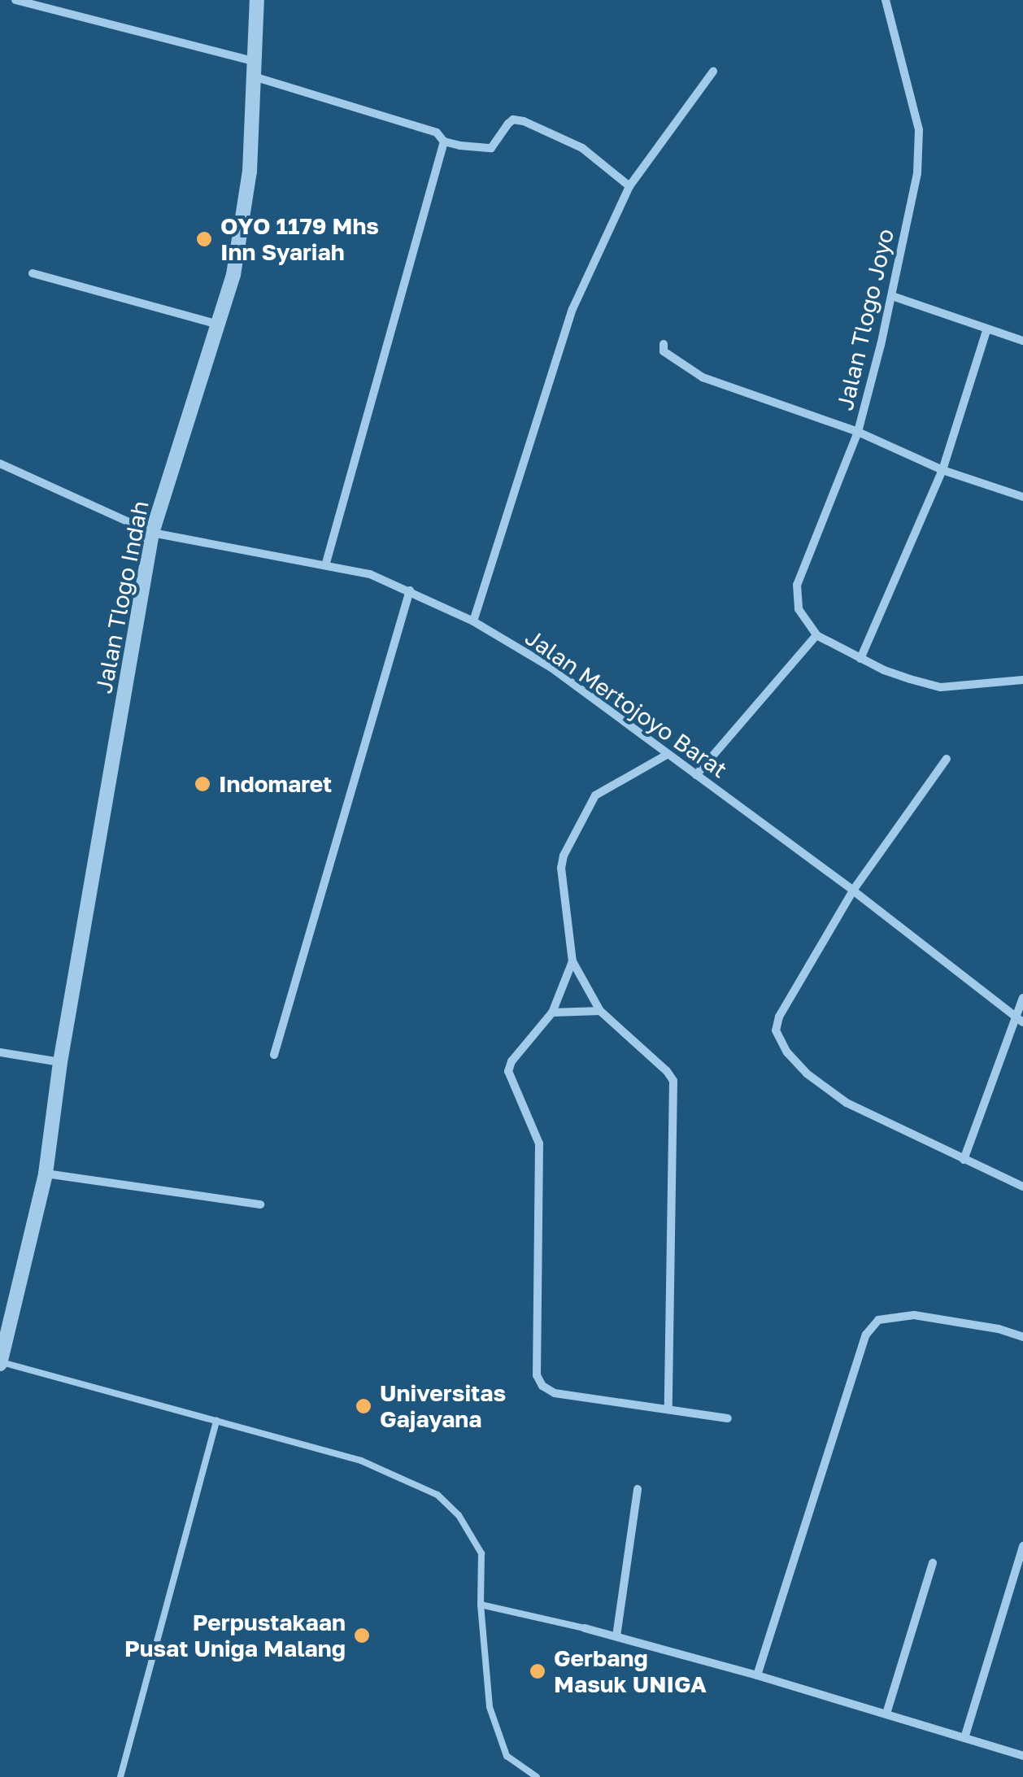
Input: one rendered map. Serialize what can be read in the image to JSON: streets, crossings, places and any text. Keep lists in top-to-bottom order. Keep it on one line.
{"streets":{"street":["Jalan Tlogo Joyo","Jalan Tlogo Indah","Jalan Mertojoyo Barat"]},"crossings":[["Jalan Tlogo Indah","Jalan Mertojoyo Barat"]],"places":["OYO 1179 Mhs Inn Syariah","Indomaret","Universitas Gajayana","Perpustakaan Pusat Uniga Malang","Gerbang Masuk UNIGA"]}
